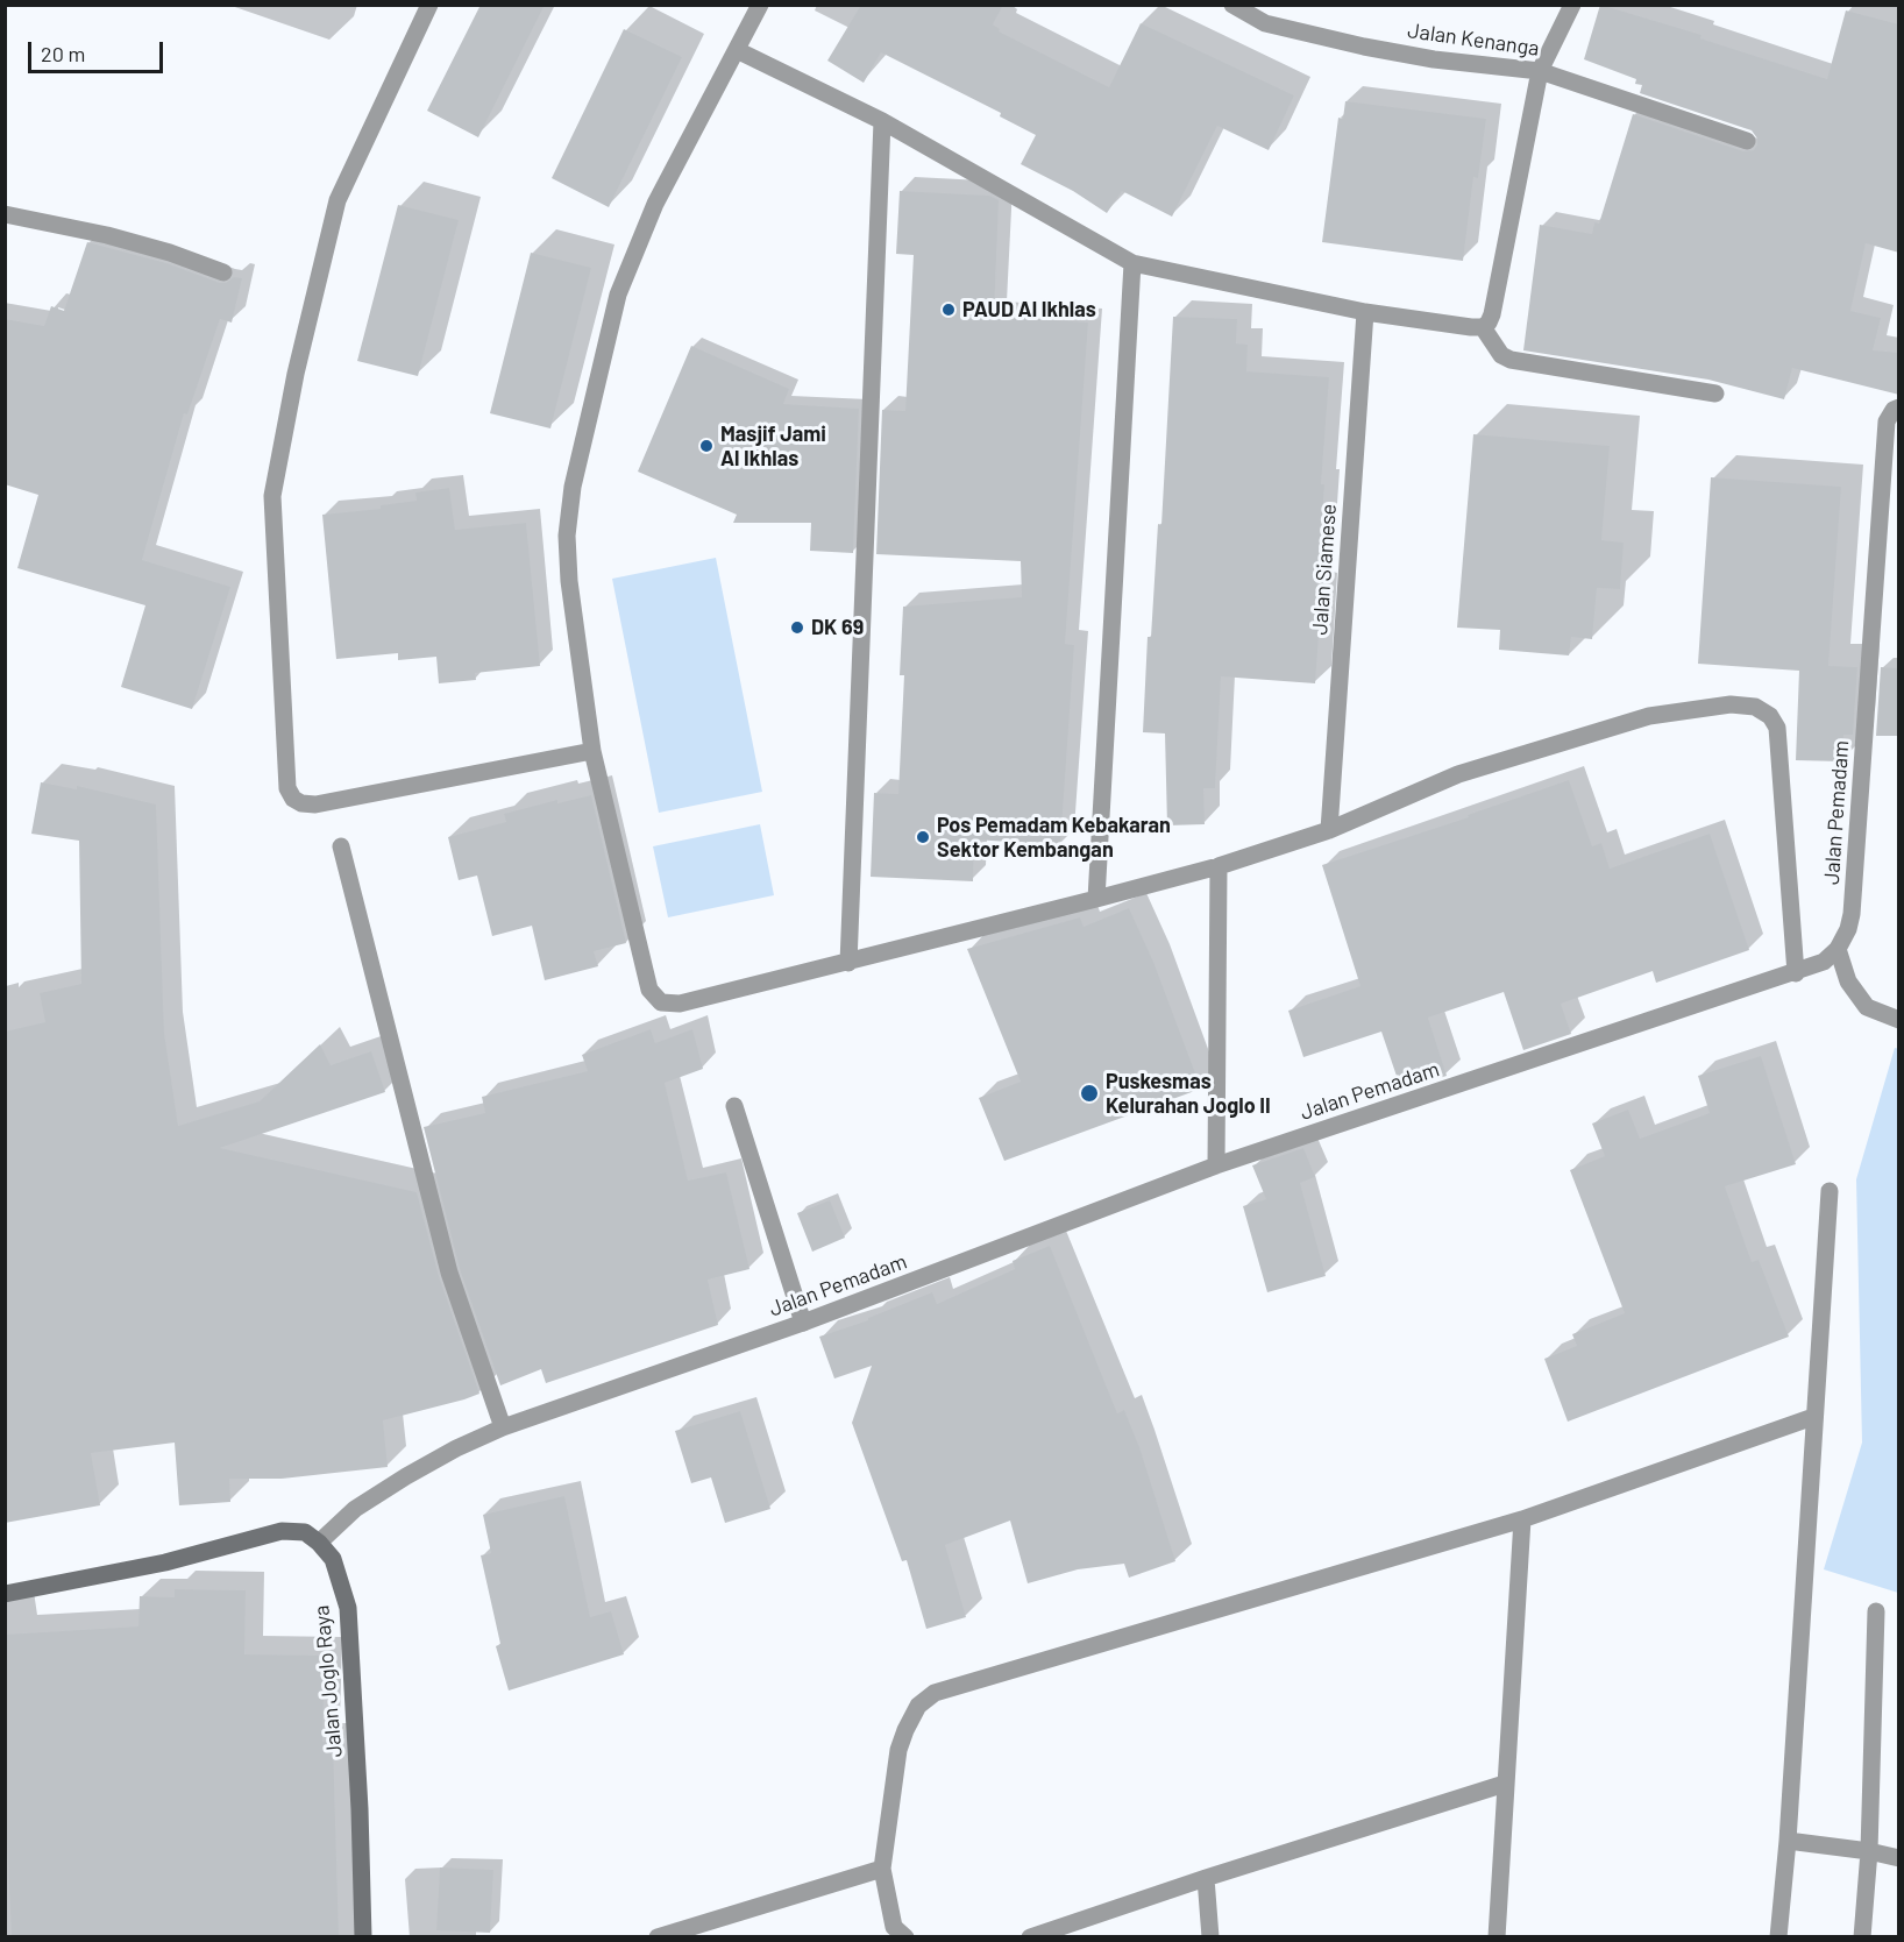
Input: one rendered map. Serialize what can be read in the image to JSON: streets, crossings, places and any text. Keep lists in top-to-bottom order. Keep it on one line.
{"streets":{"main road":["Jalan Joglo Raya"],"street":["Jalan Kenanga","Jalan Siamese","Jalan Pemadam"]},"crossings":[["Jalan Pemadam","Jalan Joglo Raya"]],"places":["PAUD Al Ikhlas","Masjif Jami Al Ikhlas","DK 69","Pos Pemadam Kebakaran Sektor Kembangan","Puskesmas Kelurahan Joglo II"],"scale_bar":"20 m"}
